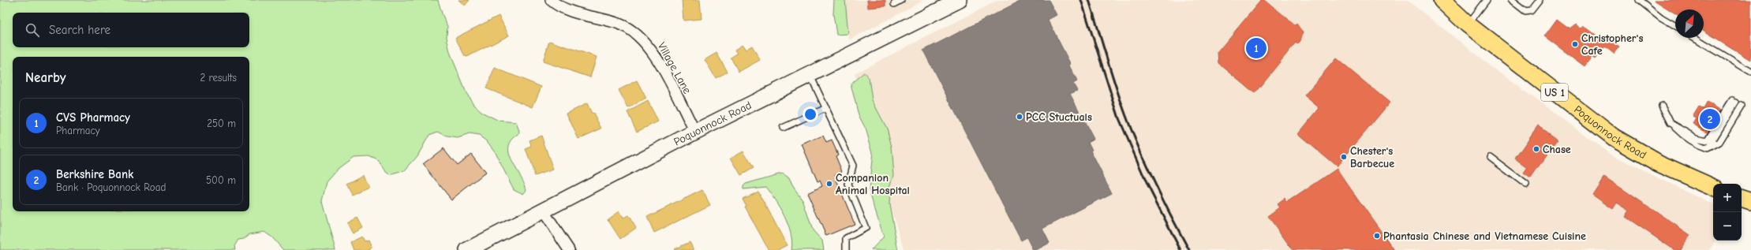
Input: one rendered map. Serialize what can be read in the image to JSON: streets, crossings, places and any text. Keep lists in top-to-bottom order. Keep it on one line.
{"streets":{"main road":["US 1","Poquonnock Road"],"street":["Village Lane"]},"crossings":[["Village Lane","Poquonnock Road"]],"places":["Christopher's Cafe","PCC Stuctuals","Chase","Chester's Barbecue","Companion Animal Hospital","Phantasia Chinese and Vietnamese Cuisine"],"north":"top right","page":{"search":"Search here","pins":["1","2"],"heading":["Nearby","2 results"],"list":[{"mark":"1","name":"CVS Pharmacy","note":"Pharmacy","value":"250 m"},{"mark":"2","name":"Berkshire Bank","note":"Bank · Poquonnock Road","value":"500 m"}],"map_buttons":["+","−"]}}
